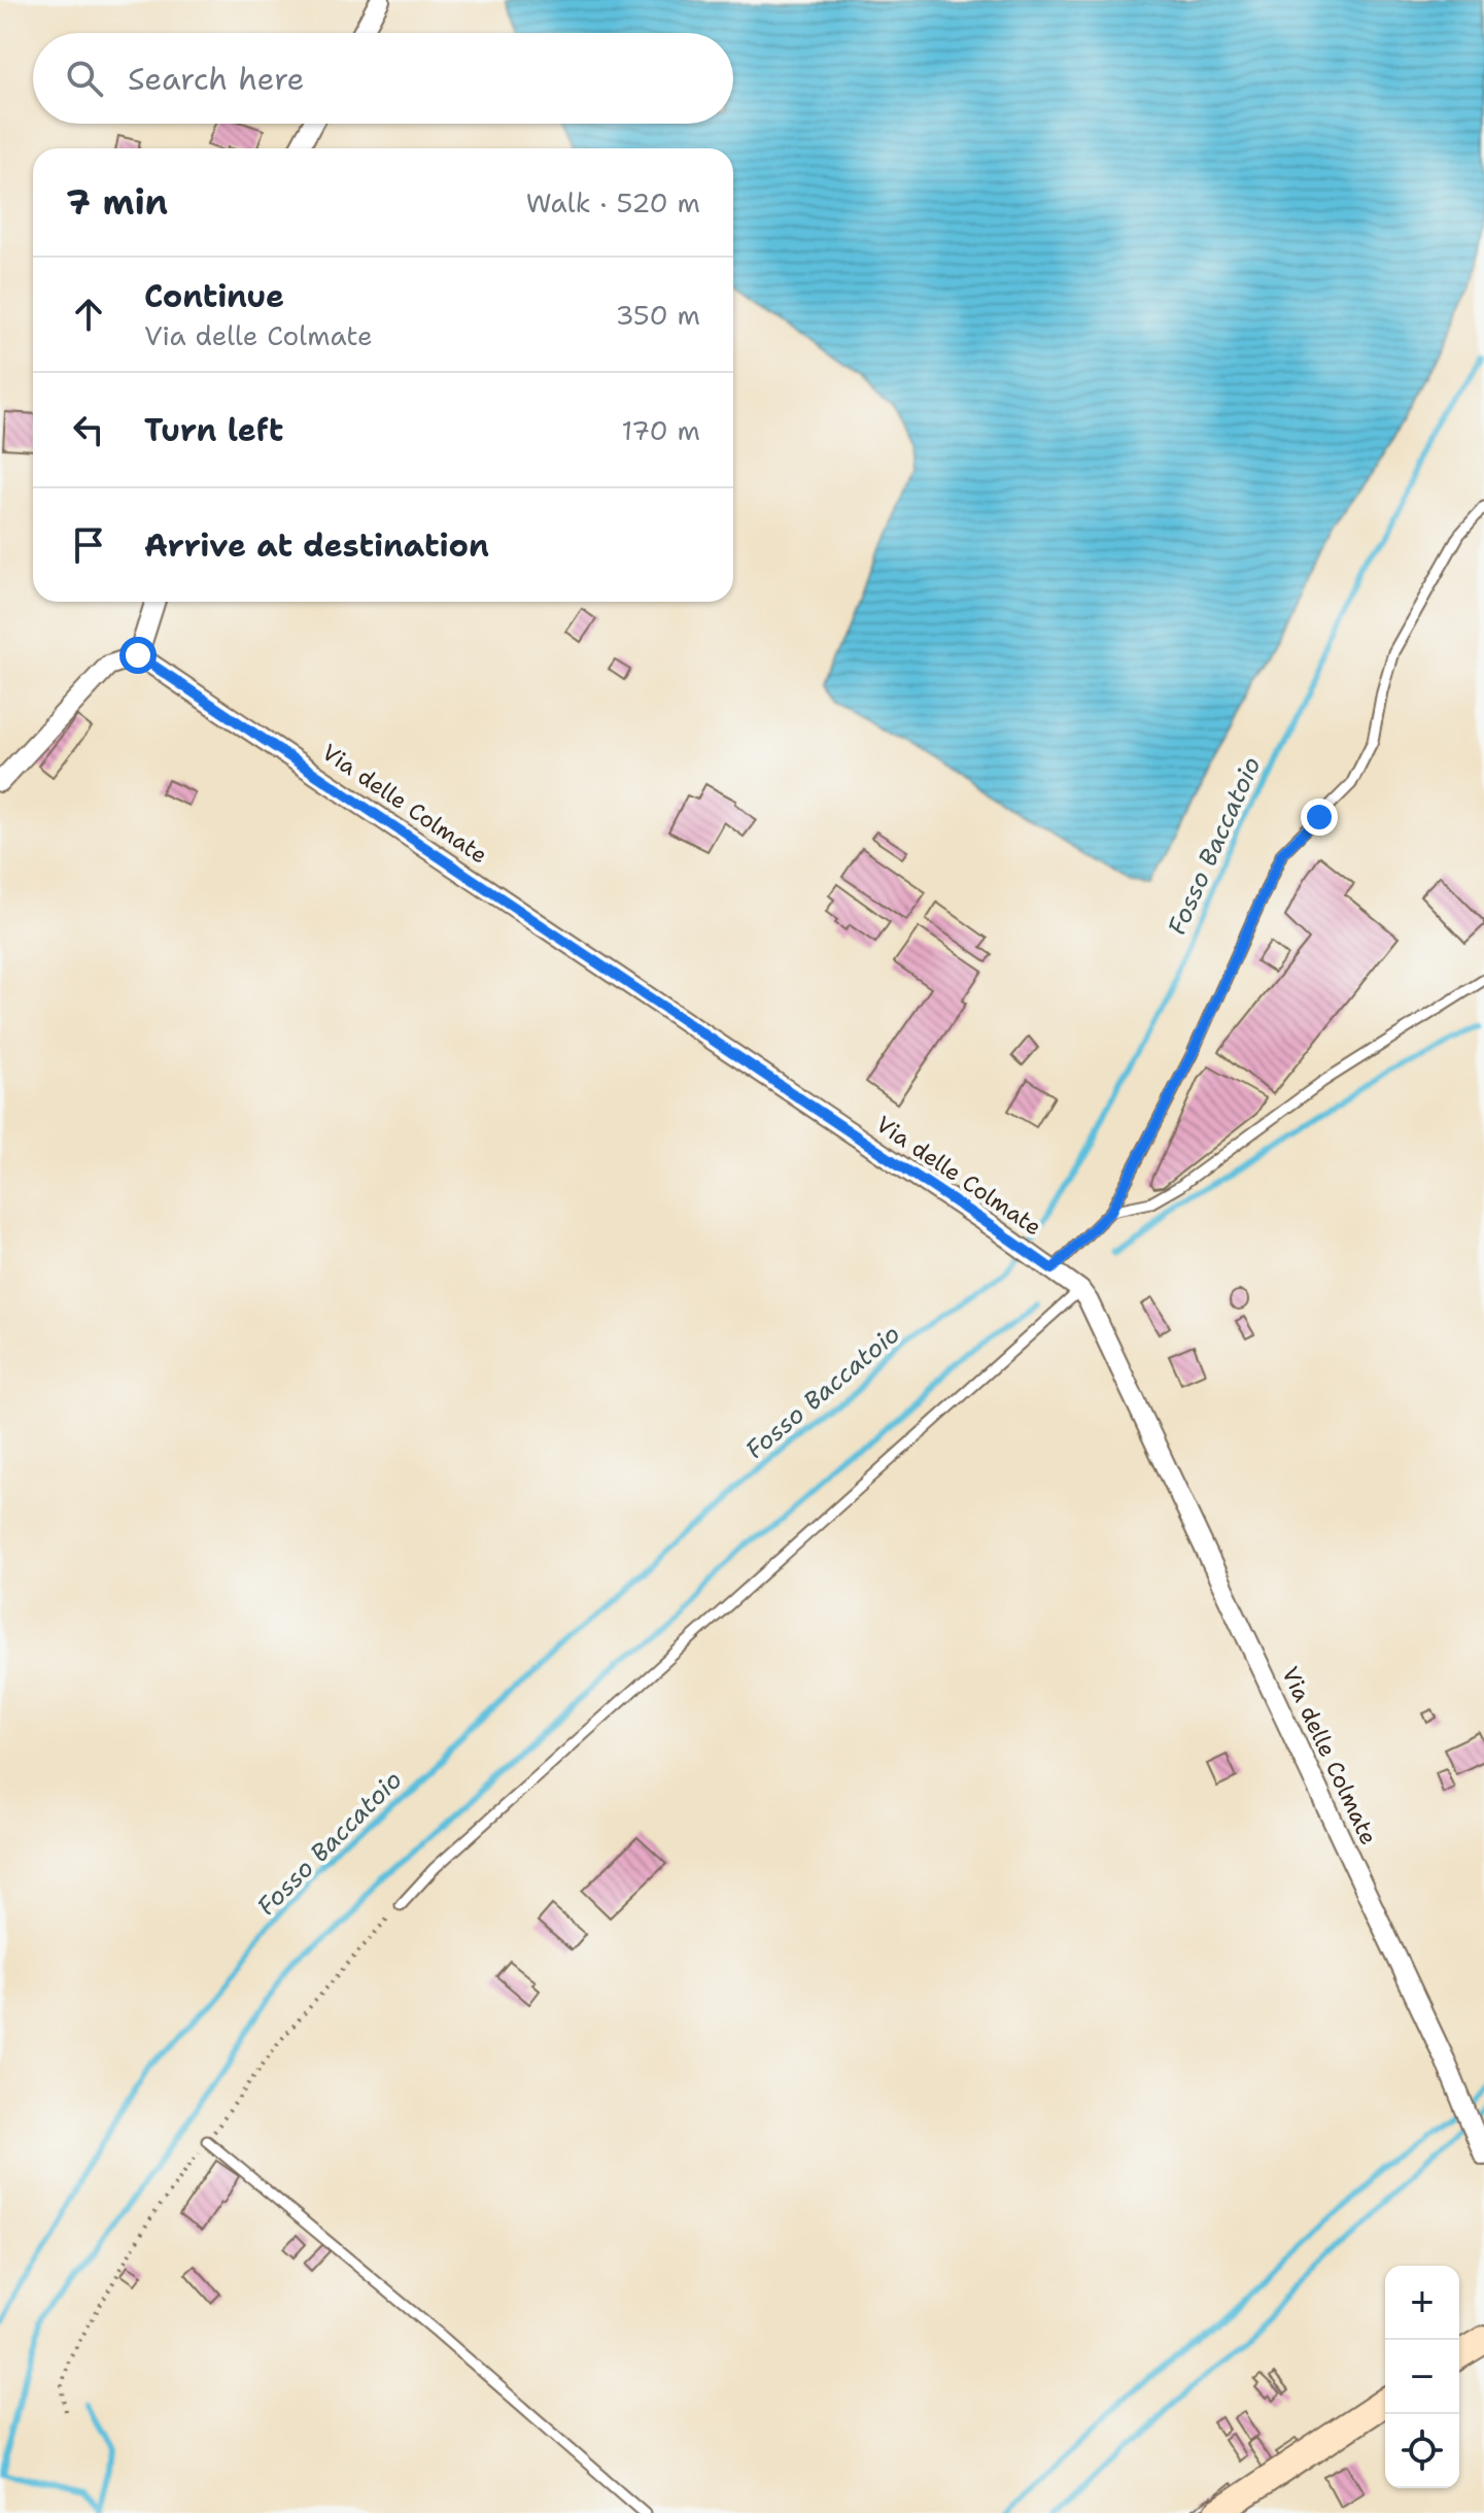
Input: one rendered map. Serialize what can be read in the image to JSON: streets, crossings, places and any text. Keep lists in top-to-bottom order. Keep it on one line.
{"streets":{"street":["Via delle Colmate"]},"water":["Fosso Baccatoio"],"page":{"search":"Search here","heading":["7 min","Walk · 520 m"],"list":[["Continue","Via delle Colmate","350 m"],["Turn left","170 m"],"Arrive at destination"],"map_buttons":["+","−"]}}
